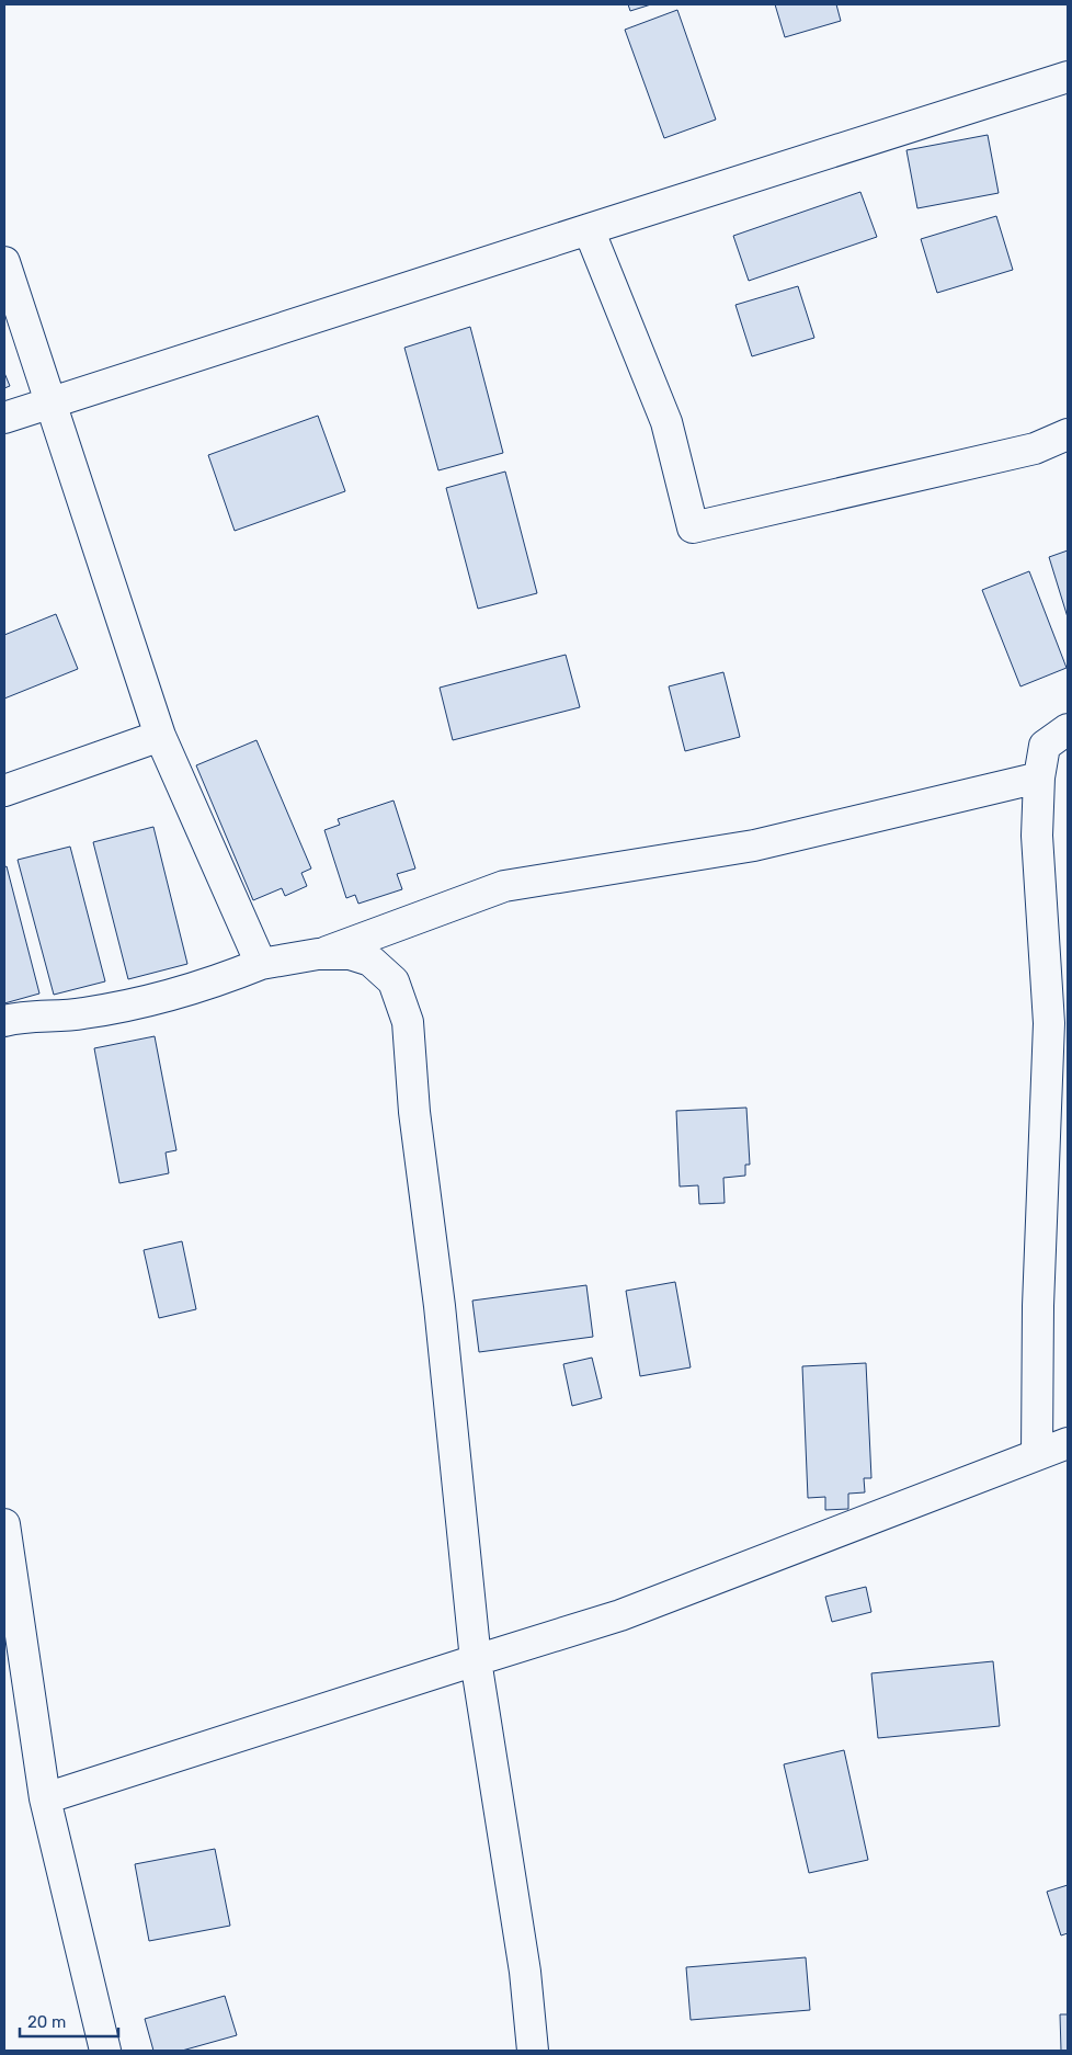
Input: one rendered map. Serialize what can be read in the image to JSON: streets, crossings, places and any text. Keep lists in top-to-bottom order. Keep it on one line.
{"scale_bar":"20 m"}
